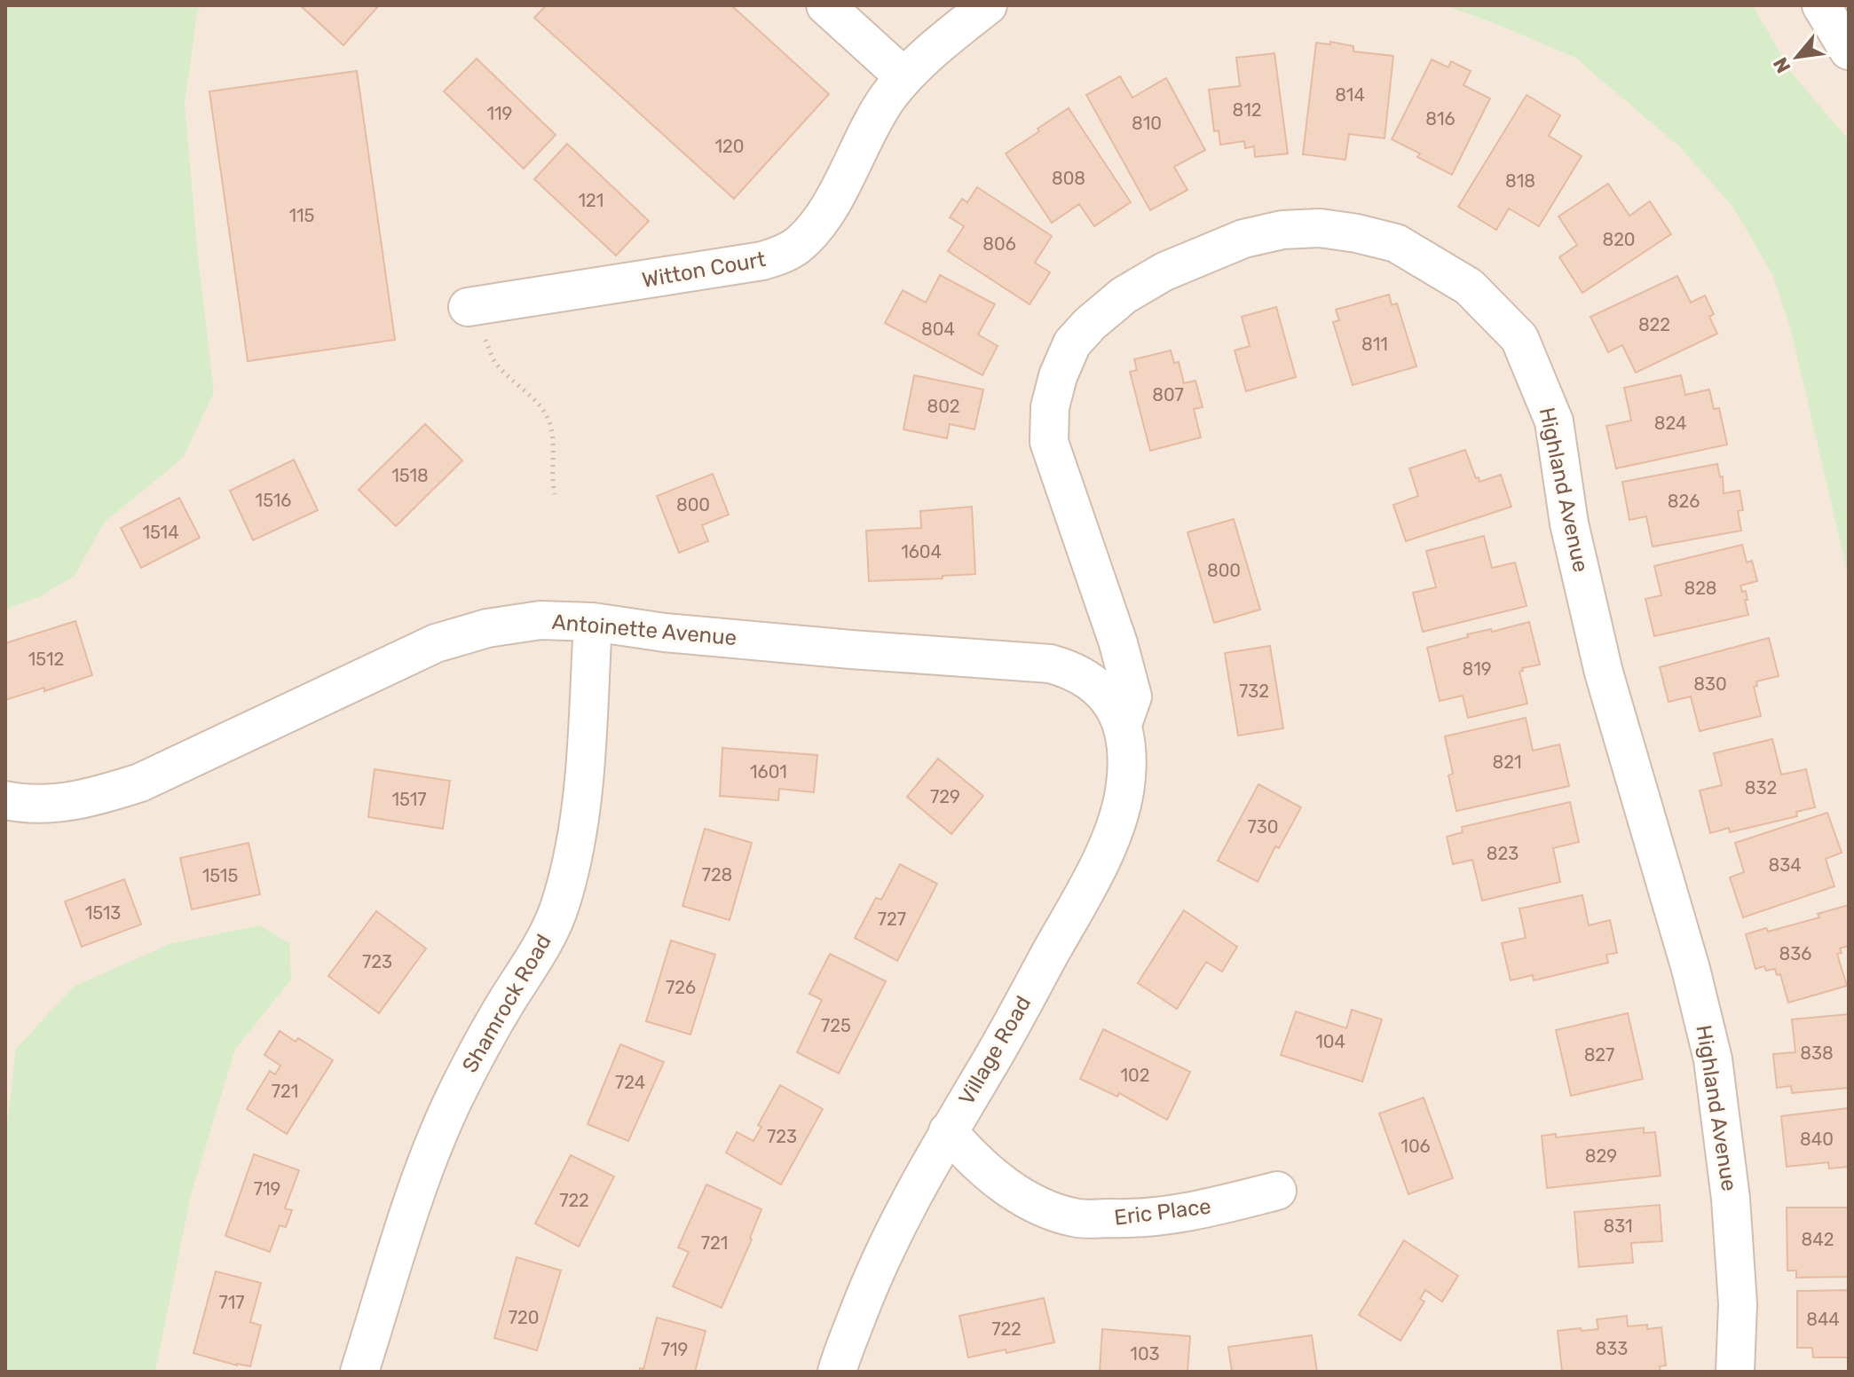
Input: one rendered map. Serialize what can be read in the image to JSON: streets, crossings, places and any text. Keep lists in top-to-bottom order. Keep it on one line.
{"streets":{"street":["Witton Court","Highland Avenue","Antoinette Avenue","Shamrock Road","Village Road","Eric Place"]},"crossings":[["Highland Avenue","Antoinette Avenue"],["Highland Avenue","Village Road"],["Antoinette Avenue","Shamrock Road"],["Antoinette Avenue","Village Road"],["Village Road","Eric Place"]],"house_numbers":["814","812","119","816","810","120","808","818","121","115","820","806","822","804","811","807","802","824","1518","1516","826","800","1514","1604","800","828","1512","819","830","732","821","1601","832","729","1517","730","823","834","728","1515","1513","727","836","723","726","725","104","838","827","102","724","721","723","840","106","829","719","722","831","842","721","717","720","844","722","833","719","103"],"north":"bottom left"}
